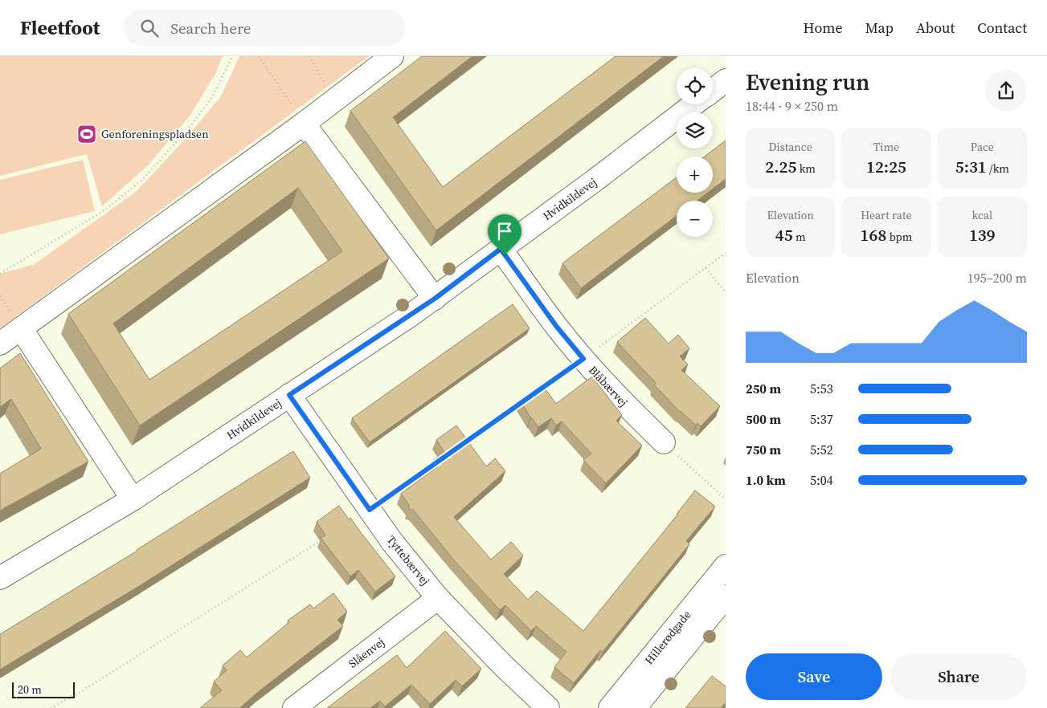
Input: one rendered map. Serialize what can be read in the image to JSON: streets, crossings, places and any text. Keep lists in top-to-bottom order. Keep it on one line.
{"streets":{"street":["Hvidkildevej","Blåbærvej","Tyttebærvej","Hillerødgade","Slåenvej"]},"crossings":[["Hvidkildevej","Blåbærvej"],["Hvidkildevej","Tyttebærvej"],["Tyttebærvej","Slåenvej"]],"places":{"sports":["Genforeningspladsen"]},"scale_bar":"20 m","page":{"header":"Fleetfoot","search":"Search here","nav":["Home","Map","About","Contact"],"heading":["Evening run","18:44 · 9 × 250 m"],"map_buttons":["+","−"],"stats":[["Distance","2.25 km"],["Time","12:25"],["Pace","5:31 /km"],["Elevation","45 m"],["Heart rate","168 bpm"],["kcal","139"]],"chart":["Elevation","195–200 m"],"list":[{"name":"250 m","note":"5:53"},{"name":"500 m","note":"5:37"},{"name":"750 m","note":"5:52"},{"name":"1.0 km","note":"5:04"}],"buttons":["Save","Share"],"scale":"20 m"}}
